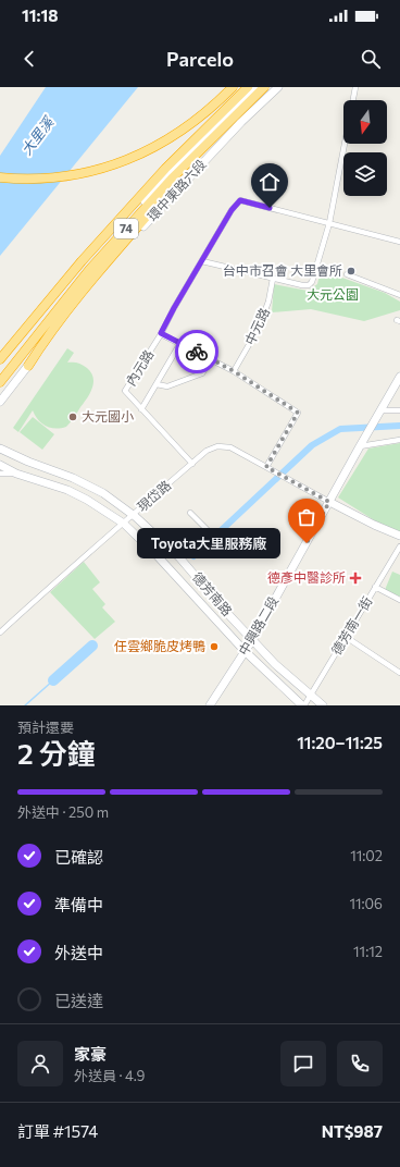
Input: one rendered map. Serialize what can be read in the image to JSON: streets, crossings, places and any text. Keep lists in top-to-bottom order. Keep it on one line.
{"streets":{"highway":["74"],"street":["環中東路六段","中元路","內元路","現岱路","德芳南路","中興路二段","德芳南一街"]},"crossings":[["內元路","現岱路"],["現岱路","德芳南路"],["現岱路","中興路二段"],["德芳南路","中興路二段"],["德芳南路","德芳南一街"]],"water":["大里溪"],"parks":["大元公園"],"places":{"other":["台中市召會 大里會所","大元國小","Toyota大里服務廠","任雲鄉脆皮烤鴨"],"health":["德彥中醫診所"]},"north":"bottom","page":{"status":"11:18","header":"Parcelo","bubble":"Toyota大里服務廠","heading":["2 分鐘","預計還要","11:20–11:25"],"panel":["家豪","外送員 · 4.9","訂單 #1574","NT$987"],"bar":"外送中 · 250 m","list":[["已確認","11:02"],["準備中","11:06"],["外送中","11:12"],"已送達"]}}
